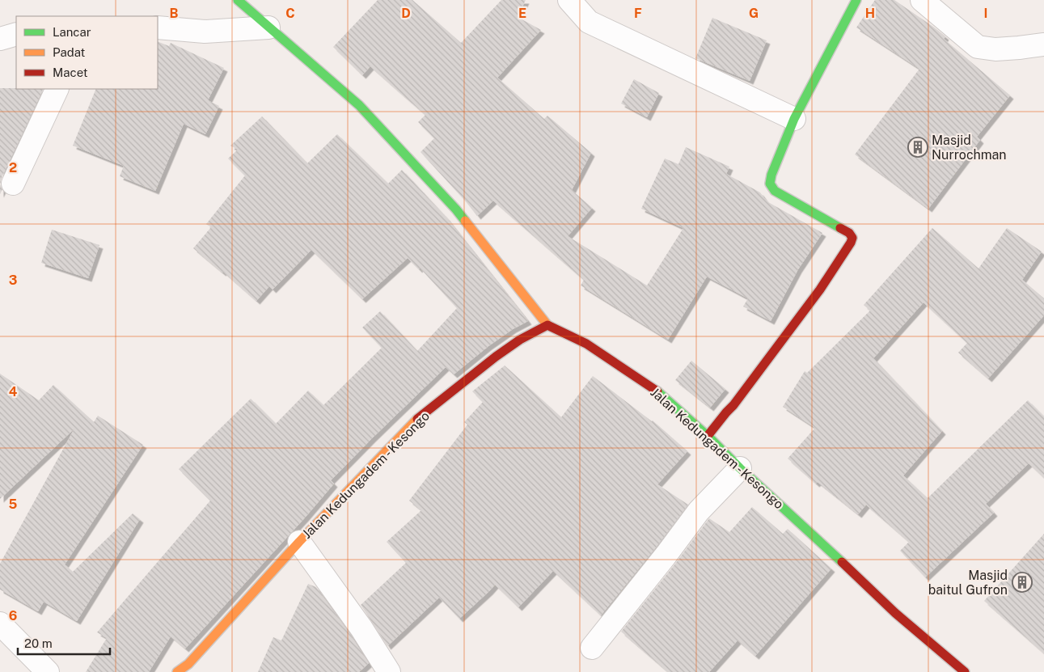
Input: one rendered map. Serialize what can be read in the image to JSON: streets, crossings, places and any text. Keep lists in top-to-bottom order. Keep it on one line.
{"streets":{"main road":["Jalan Kedungadem - Kesongo"]},"places":{"building":["Masjid Nurrochman","Masjid baitul Gufron"]},"legend":["Lancar","Padat","Macet"],"scale_bar":"20 m","grid":{"columns":["B","C","D","E","F","G","H","I"],"rows":["2","3","4","5","6"]}}
